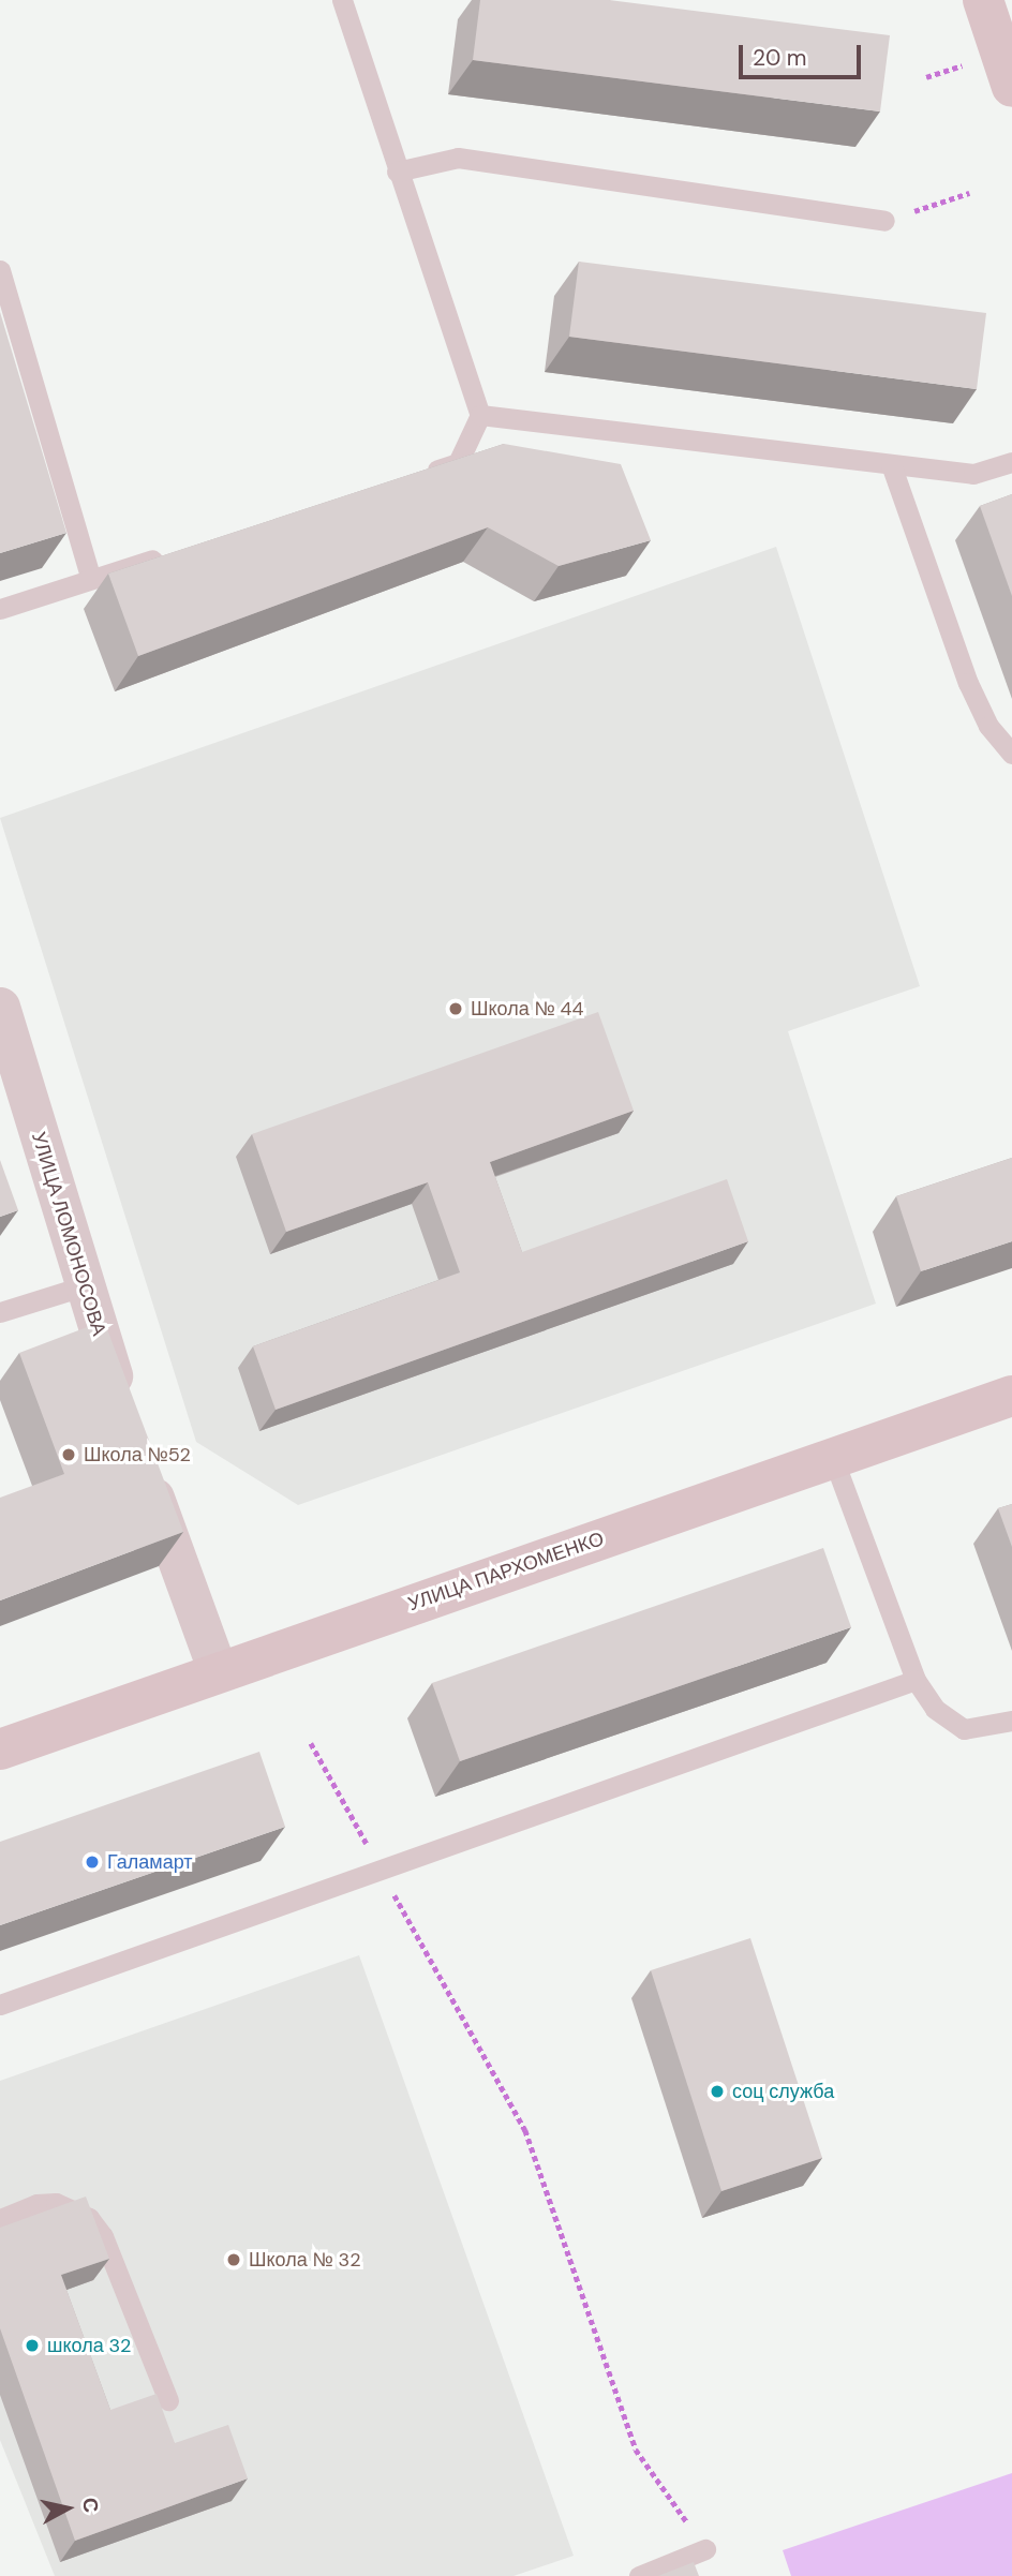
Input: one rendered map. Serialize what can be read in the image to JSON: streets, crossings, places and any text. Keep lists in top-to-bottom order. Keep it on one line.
{"streets":{"main road":["УЛИЦА ПАРХОМЕНКО"],"street":["УЛИЦА ЛОМОНОСОВА"]},"places":["Школа № 44","Школа №52","Галамарт","соц служба","Школа № 32","школа 32"],"scale_bar":"20 m","north":"right"}
